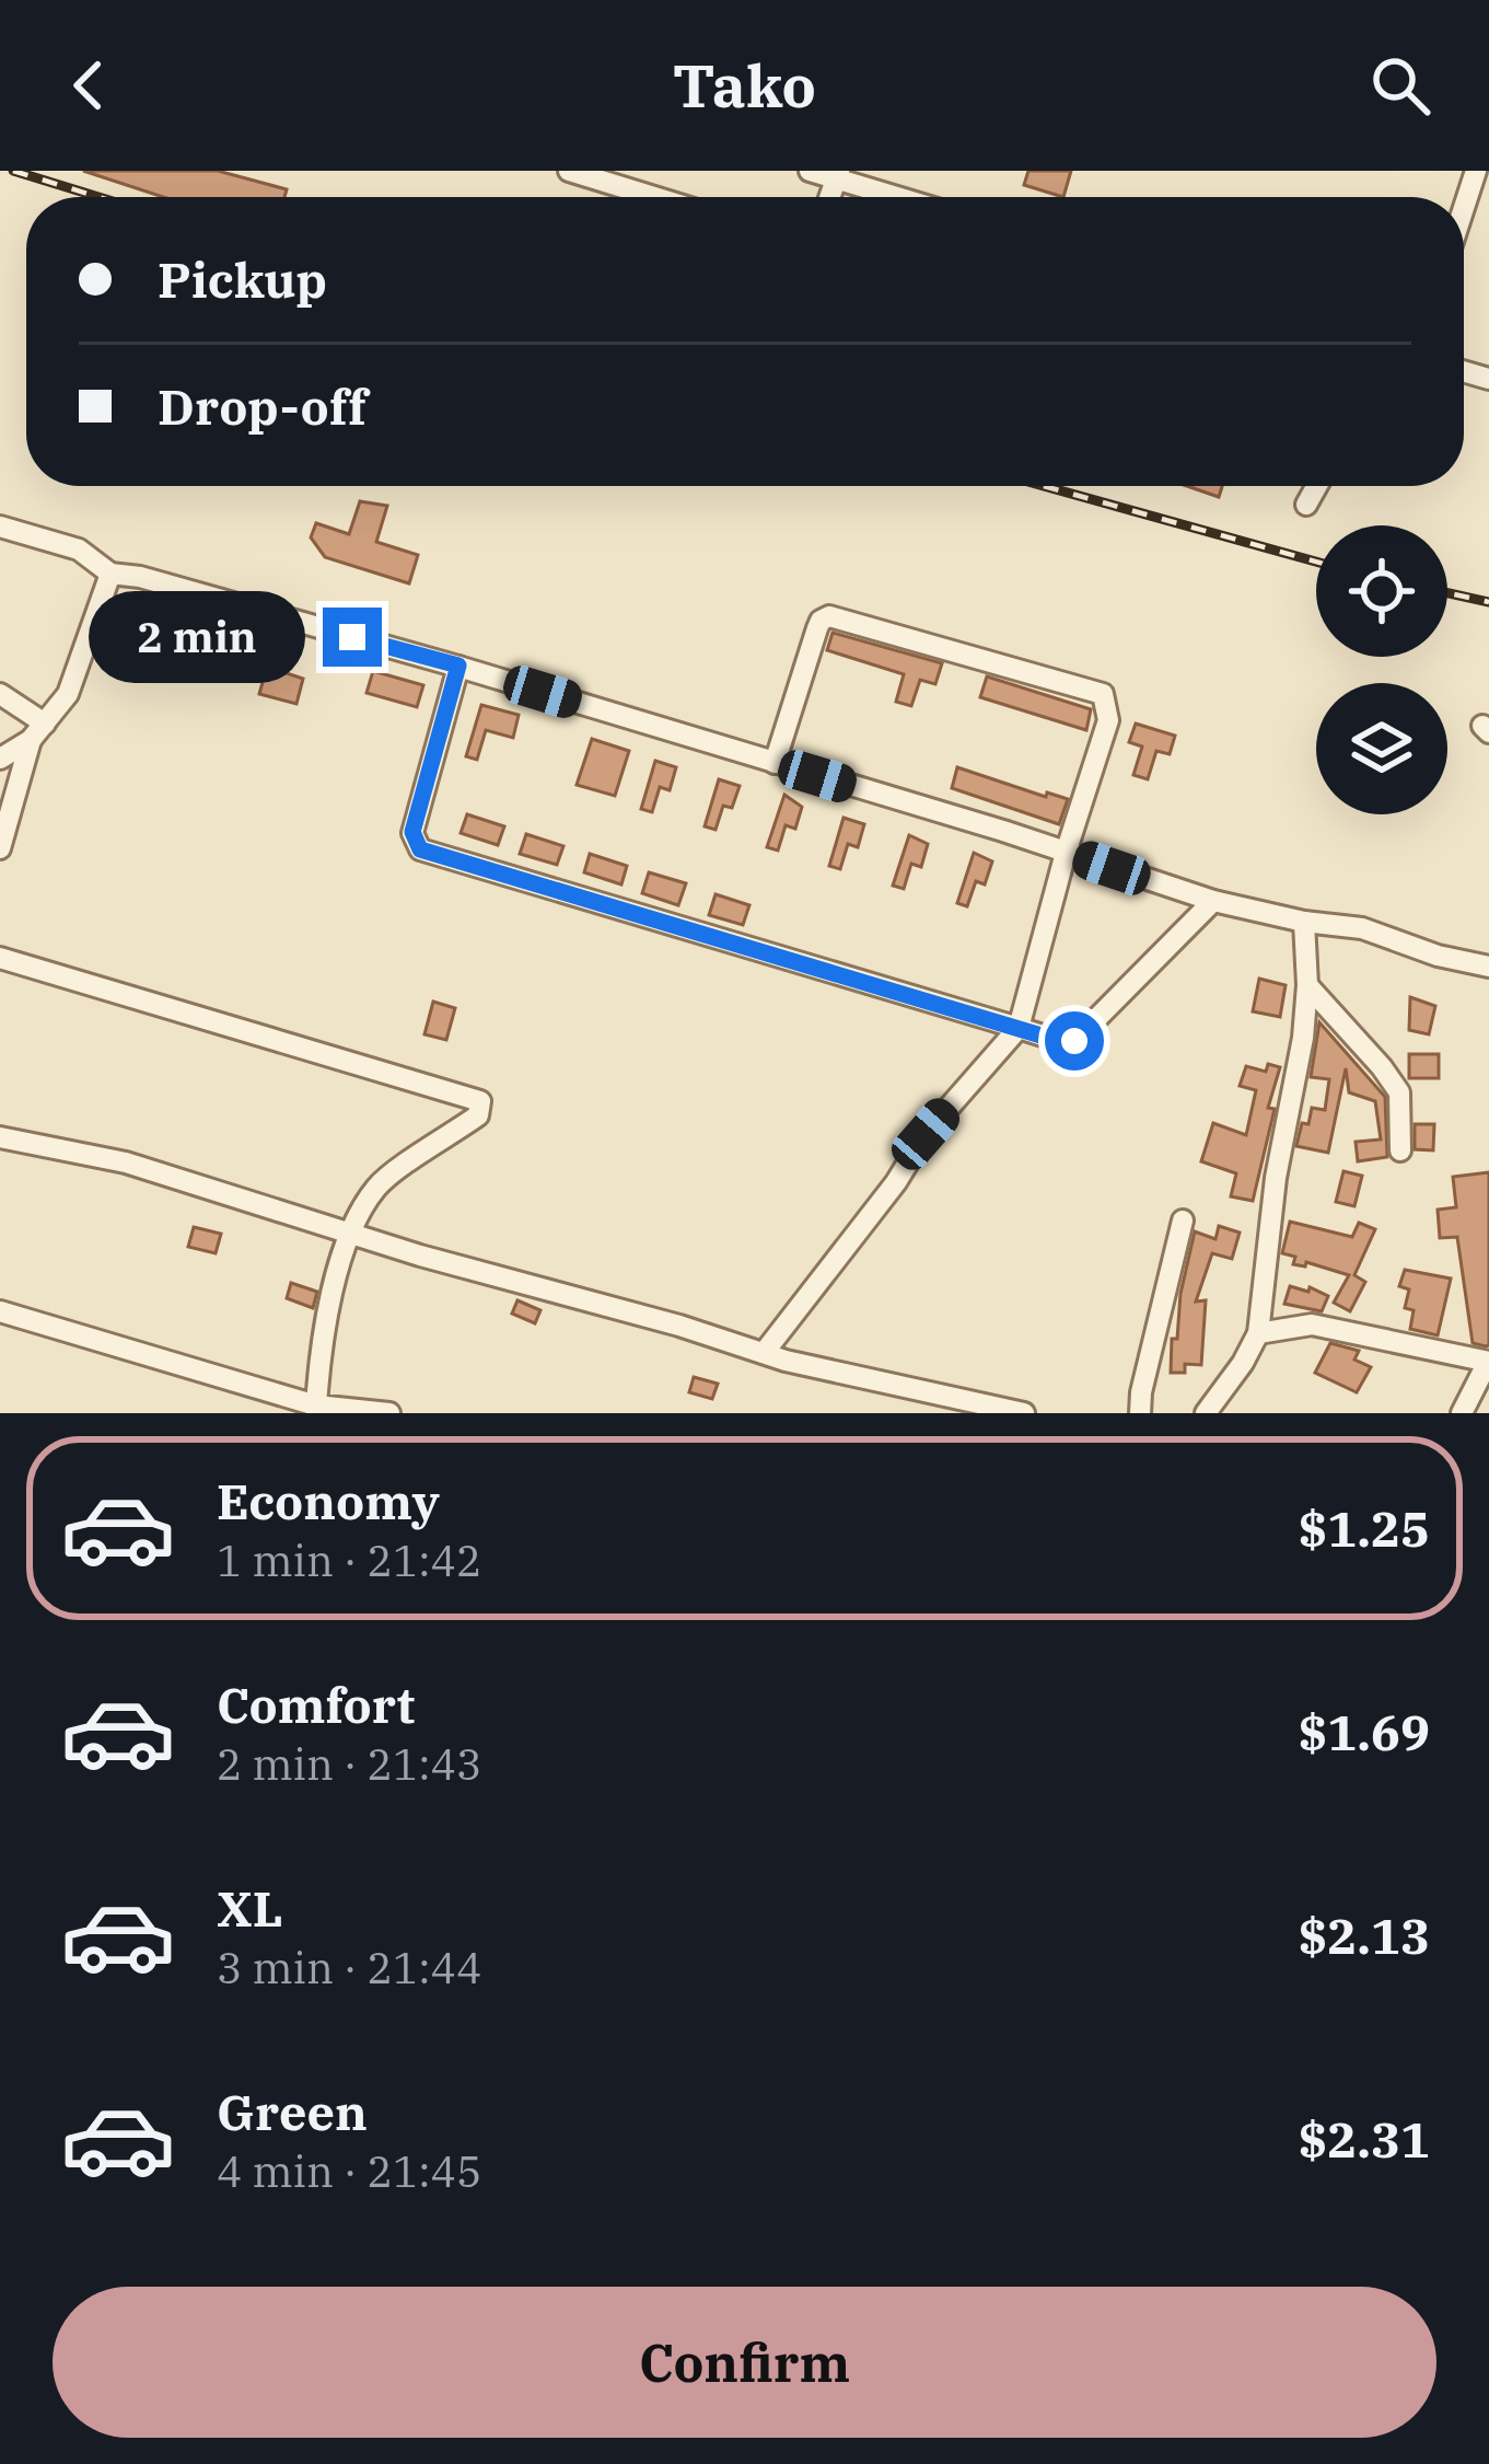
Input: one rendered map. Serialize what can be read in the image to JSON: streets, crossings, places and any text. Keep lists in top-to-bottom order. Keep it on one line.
{"page":{"header":"Tako","banner":["Pickup","Drop-off"],"bubble":"2 min","list":[{"name":"Economy","note":"1 min · 21:42","value":"$1.25"},{"name":"Comfort","note":"2 min · 21:43","value":"$1.69"},{"name":"XL","note":"3 min · 21:44","value":"$2.13"},{"name":"Green","note":"4 min · 21:45","value":"$2.31"}],"buttons":"Confirm"}}
